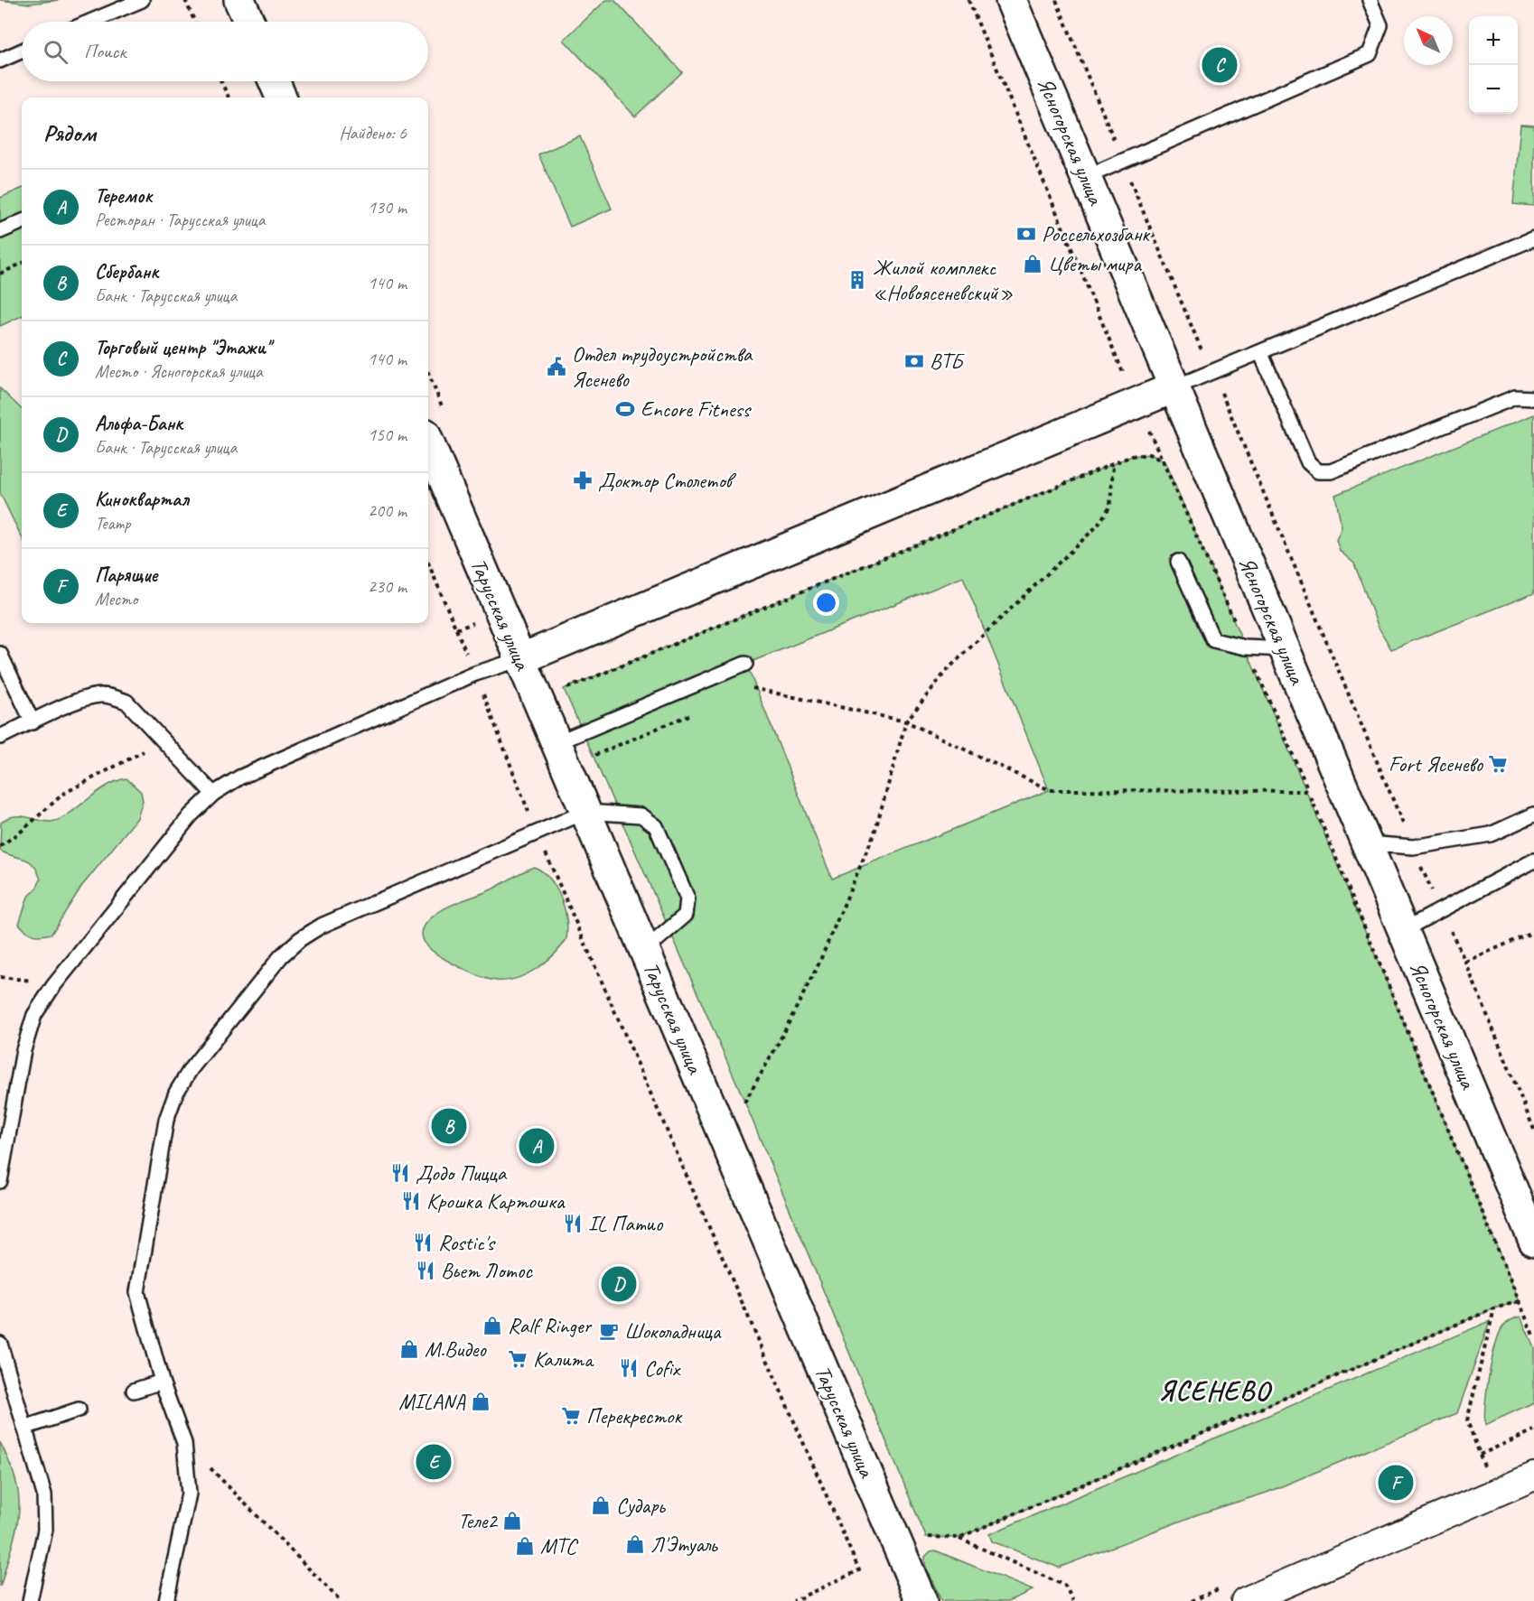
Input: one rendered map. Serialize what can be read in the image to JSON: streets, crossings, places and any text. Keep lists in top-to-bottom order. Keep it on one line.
{"streets":{"main road":["Ясногорская улица","Тарусская улица"]},"districts":["ЯСЕНЕВО"],"places":{"bank":["Россельхозбанк","ВТБ"],"shop":["Цветы мира","Ralf Ringer","М.Видео","MILANA","Сударь","Теле2","Л'Этуаль","МТС"],"building":["Жилой комплекс «Новоясеневский»"],"public building":["Отдел трудоустройства Ясенево"],"sports":["Encore Fitness"],"pharmacy":["Доктор Столетов"],"supermarket":["Fort Ясенево","Калита","Перекресток"],"restaurant":["Додо Пицца","Крошка Картошка","IL Патио","Rostic's","Вьет Лотос","Cofix"],"cafe":["Шоколадница"]},"north":"top left","page":{"map_buttons":["+","−"],"search":"Поиск","pins":["C","B","A","D","E","F"],"heading":["Рядом","Найдено: 6"],"list":[{"mark":"A","name":"Теремок","note":"Ресторан · Тарусская улица","value":"130 m"},{"mark":"B","name":"Сбербанк","note":"Банк · Тарусская улица","value":"140 m"},{"mark":"C","name":"Торговый центр \"Этажи\"","note":"Место · Ясногорская улица","value":"140 m"},{"mark":"D","name":"Альфа-Банк","note":"Банк · Тарусская улица","value":"150 m"},{"mark":"E","name":"Киноквартал","note":"Театр","value":"200 m"},{"mark":"F","name":"Парящие","note":"Место","value":"230 m"}]}}
